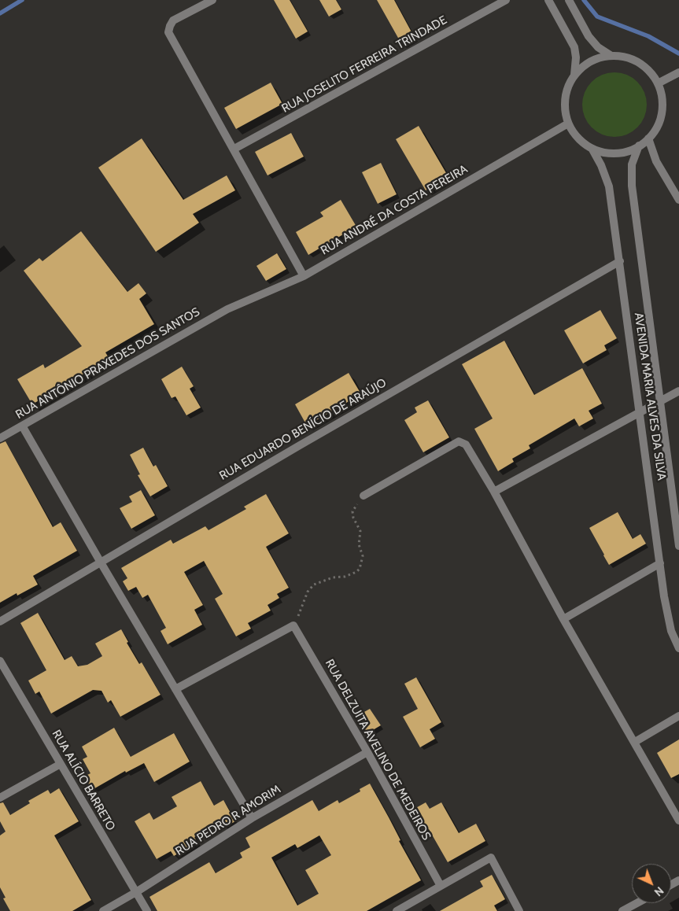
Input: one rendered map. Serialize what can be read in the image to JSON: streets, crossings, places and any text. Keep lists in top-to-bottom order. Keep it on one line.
{"streets":{"street":["RUA JOSELITO FERREIRA TRINDADE","RUA ANDRÉ DA COSTA PEREIRA","RUA ANTÔNIO PRAXEDES DOS SANTOS","AVENIDA MARIA ALVES DA SILVA","RUA EDUARDO BENÍCIO DE ARAÚJO","RUA DELZUITA AVELINO DE MEDEIROS","RUA ALÍCIO BARRETO","RUA PEDRO R AMORIM"]},"crossings":[["RUA ANDRÉ DA COSTA PEREIRA","RUA ANTÔNIO PRAXEDES DOS SANTOS"],["RUA ANDRÉ DA COSTA PEREIRA","AVENIDA MARIA ALVES DA SILVA"],["AVENIDA MARIA ALVES DA SILVA","RUA EDUARDO BENÍCIO DE ARAÚJO"],["RUA DELZUITA AVELINO DE MEDEIROS","RUA PEDRO R AMORIM"],["RUA ALÍCIO BARRETO","RUA PEDRO R AMORIM"]],"north":"bottom right"}
